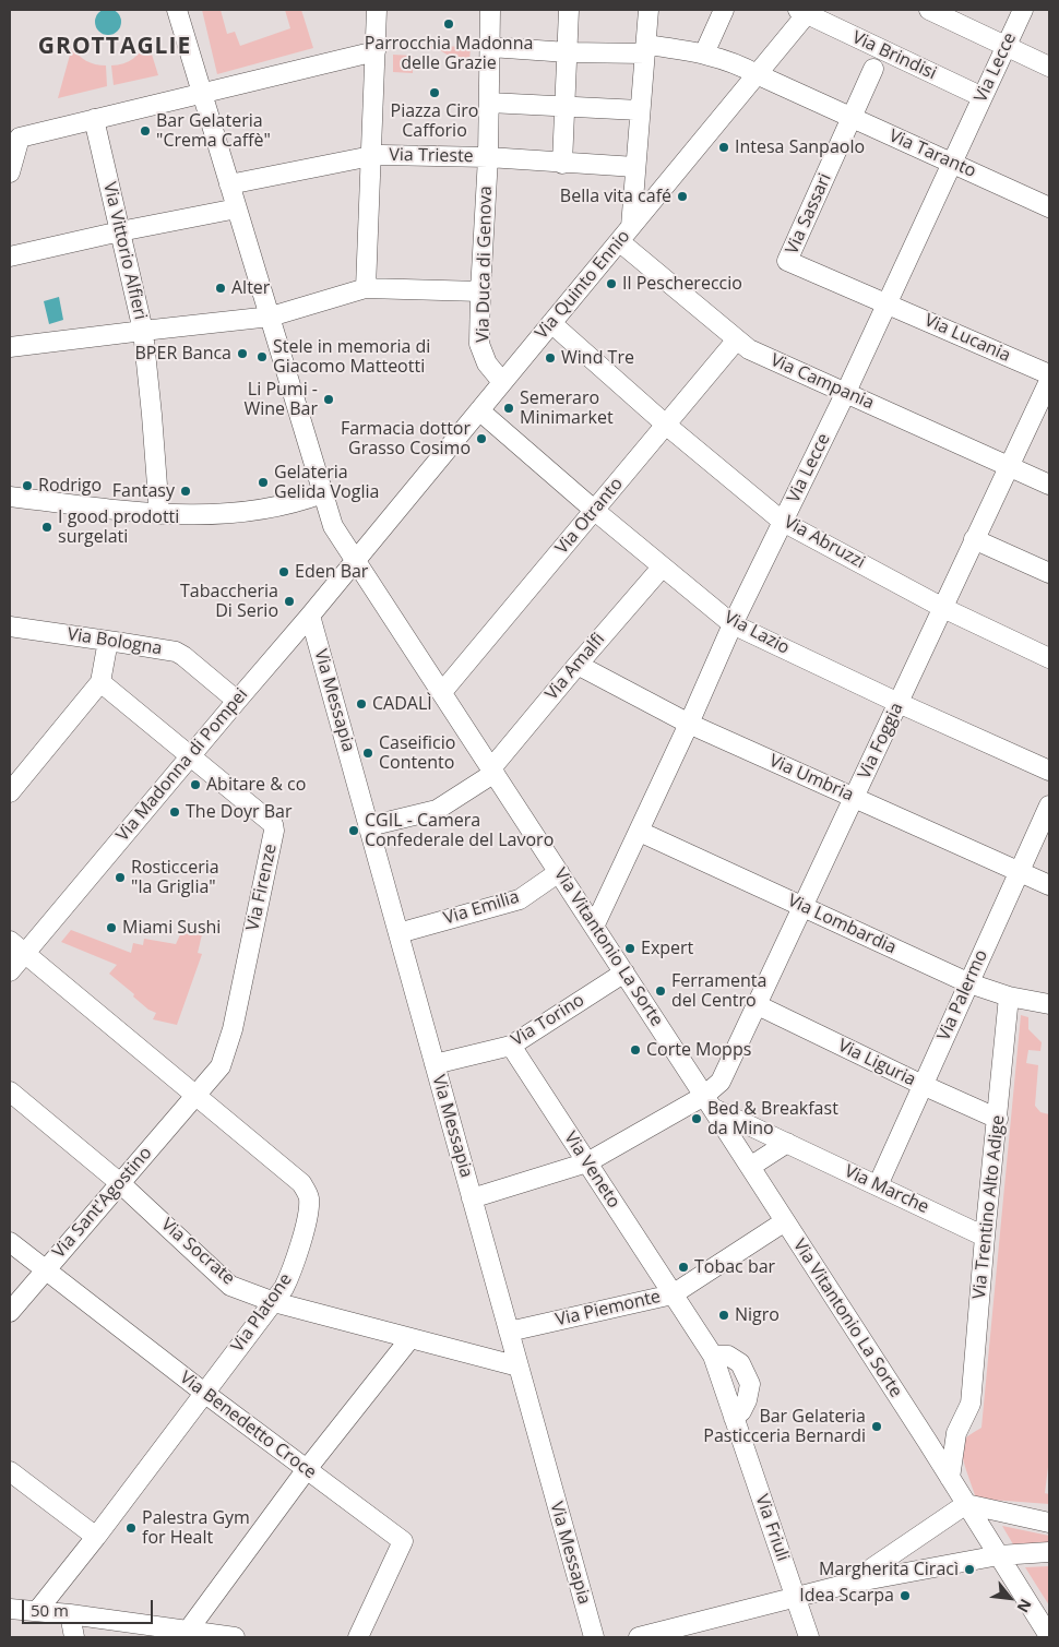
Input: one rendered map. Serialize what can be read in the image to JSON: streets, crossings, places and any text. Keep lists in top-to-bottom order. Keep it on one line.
{"streets":{"street":["Via Brindisi","Via Lecce","Via Taranto","Via Trieste","Via Sassari","Via Vittorio Alfieri","Via Duca di Genova","Via Quinto Ennio","Via Lucania","Via Campania","Via Otranto","Via Abruzzi","Via Lazio","Via Bologna","Via Amalfi","Via Messapia","Via Foggia","Via Madonna di Pompei","Via Umbria","Via Firenze","Via Emilia","Via Lombardia","Via Vitantonio La Sorte","Via Palermo","Via Torino","Via Liguria","Via Veneto","Via Marche","Via Sant'Agostino","Via Trentino Alto Adige","Via Socrate","Via Piemonte","Via Platone","Via Benedetto Croce","Via Friuli"]},"crossings":[["Via Brindisi","Via Lecce"],["Via Brindisi","Via Quinto Ennio"],["Via Lecce","Via Taranto"],["Via Lecce","Via Sassari"],["Via Lecce","Via Lucania"],["Via Lecce","Via Campania"],["Via Lecce","Via Abruzzi"],["Via Lecce","Via Lazio"],["Via Lecce","Via Umbria"],["Via Lecce","Via Lombardia"],["Via Lecce","Via Vitantonio La Sorte"],["Via Taranto","Via Sassari"],["Via Taranto","Via Duca di Genova"],["Via Taranto","Via Quinto Ennio"],["Via Trieste","Via Duca di Genova"],["Via Trieste","Via Vitantonio La Sorte"],["Via Sassari","Via Lucania"],["Via Duca di Genova","Via Quinto Ennio"],["Via Quinto Ennio","Via Campania"],["Via Quinto Ennio","Via Abruzzi"],["Via Quinto Ennio","Via Lazio"],["Via Quinto Ennio","Via Madonna di Pompei"],["Via Quinto Ennio","Via Vitantonio La Sorte"],["Via Campania","Via Otranto"],["Via Campania","Via Foggia"],["Via Otranto","Via Abruzzi"],["Via Otranto","Via Lazio"],["Via Otranto","Via Vitantonio La Sorte"],["Via Abruzzi","Via Foggia"],["Via Lazio","Via Amalfi"],["Via Lazio","Via Foggia"],["Via Bologna","Via Madonna di Pompei"],["Via Amalfi","Via Messapia"],["Via Amalfi","Via Umbria"],["Via Amalfi","Via Vitantonio La Sorte"],["Via Messapia","Via Foggia"],["Via Messapia","Via Madonna di Pompei"],["Via Messapia","Via Emilia"],["Via Messapia","Via Torino"],["Via Messapia","Via Socrate"],["Via Messapia","Via Piemonte"],["Via Foggia","Via Umbria"],["Via Foggia","Via Lombardia"],["Via Foggia","Via Vitantonio La Sorte"],["Via Foggia","Via Liguria"],["Via Foggia","Via Veneto"],["Via Foggia","Via Marche"],["Via Madonna di Pompei","Via Firenze"],["Via Madonna di Pompei","Via Vitantonio La Sorte"],["Via Madonna di Pompei","Via Platone"],["Via Umbria","Via Palermo"],["Via Firenze","Via Sant'Agostino"],["Via Firenze","Via Platone"],["Via Emilia","Via Vitantonio La Sorte"],["Via Lombardia","Via Palermo"],["Via Lombardia","Via Trentino Alto Adige"],["Via Vitantonio La Sorte","Via Torino"],["Via Vitantonio La Sorte","Via Marche"],["Via Vitantonio La Sorte","Via Trentino Alto Adige"],["Via Vitantonio La Sorte","Via Piemonte"],["Via Palermo","Via Liguria"],["Via Palermo","Via Marche"],["Via Torino","Via Veneto"],["Via Liguria","Via Trentino Alto Adige"],["Via Veneto","Via Piemonte"],["Via Veneto","Via Friuli"],["Via Marche","Via Trentino Alto Adige"],["Via Sant'Agostino","Via Socrate"],["Via Sant'Agostino","Via Platone"],["Via Sant'Agostino","Via Benedetto Croce"],["Via Socrate","Via Platone"],["Via Piemonte","Via Friuli"],["Via Platone","Via Benedetto Croce"]],"districts":["GROTTAGLIE"],"places":["Parrocchia Madonna delle Grazie","Piazza Ciro Cafforio","Bar Gelateria \"Crema Caffè\"","Intesa Sanpaolo","Bella vita café","Il Peschereccio","Alter","BPER Banca","Stele in memoria di Giacomo Matteotti","Wind Tre","Li Pumi - Wine Bar","Semeraro Minimarket","Farmacia dottor Grasso Cosimo","Gelateria Gelida Voglia","Rodrigo","Fantasy","I good prodotti surgelati","Eden Bar","Tabaccheria Di Serio","CADALÌ","Caseificio Contento","Abitare & co","The Doyr Bar","CGIL - Camera Confederale del Lavoro","Rosticceria \"la Griglia\"","Miami Sushi","Expert","Ferramenta del Centro","Corte Mopps","Bed & Breakfast da Mino","Tobac bar","Nigro","Bar Gelateria Pasticceria Bernardi","Palestra Gym for Healt","Margherita Ciracì","Idea Scarpa"],"scale_bar":"50 m","north":"bottom right"}
